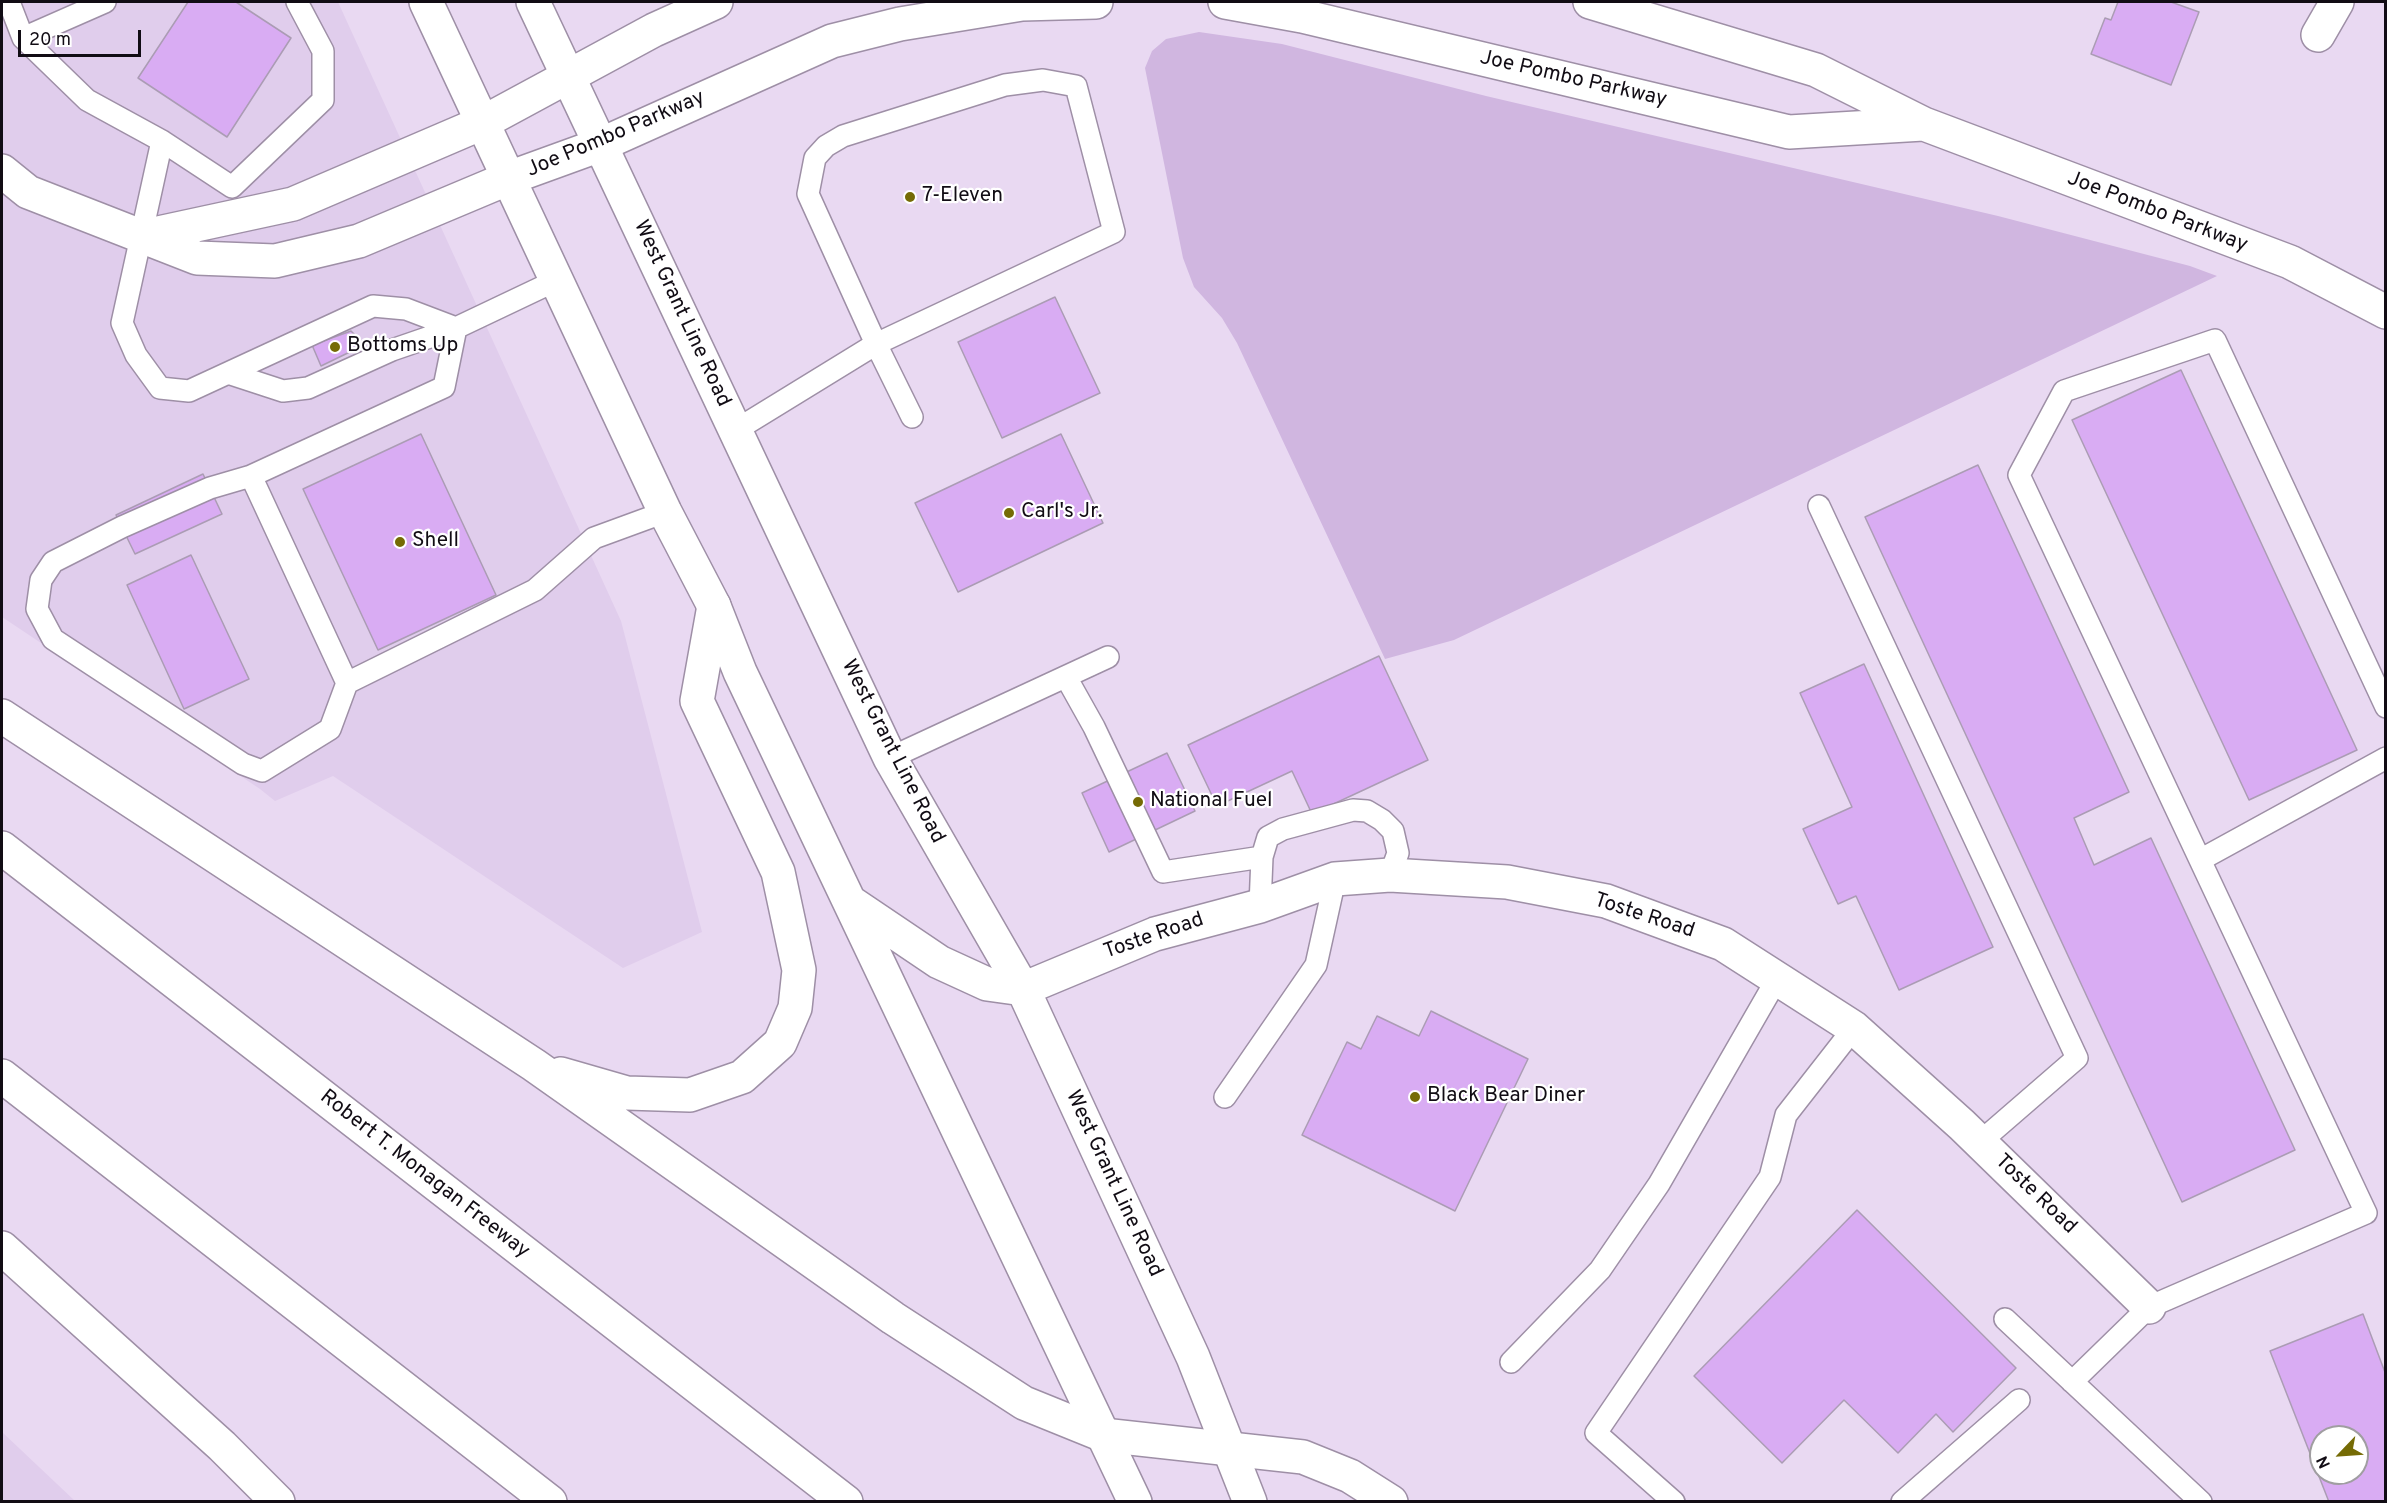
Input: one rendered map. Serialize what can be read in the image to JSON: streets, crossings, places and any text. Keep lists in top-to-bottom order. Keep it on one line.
{"streets":{"main road":["Joe Pombo Parkway","West Grant Line Road","Toste Road","Robert T. Monagan Freeway"]},"crossings":[["Joe Pombo Parkway","West Grant Line Road"],["West Grant Line Road","Toste Road"]],"places":["7-Eleven","Bottoms Up","Carl's Jr.","Shell","National Fuel","Black Bear Diner"],"scale_bar":"20 m","north":"bottom left"}
